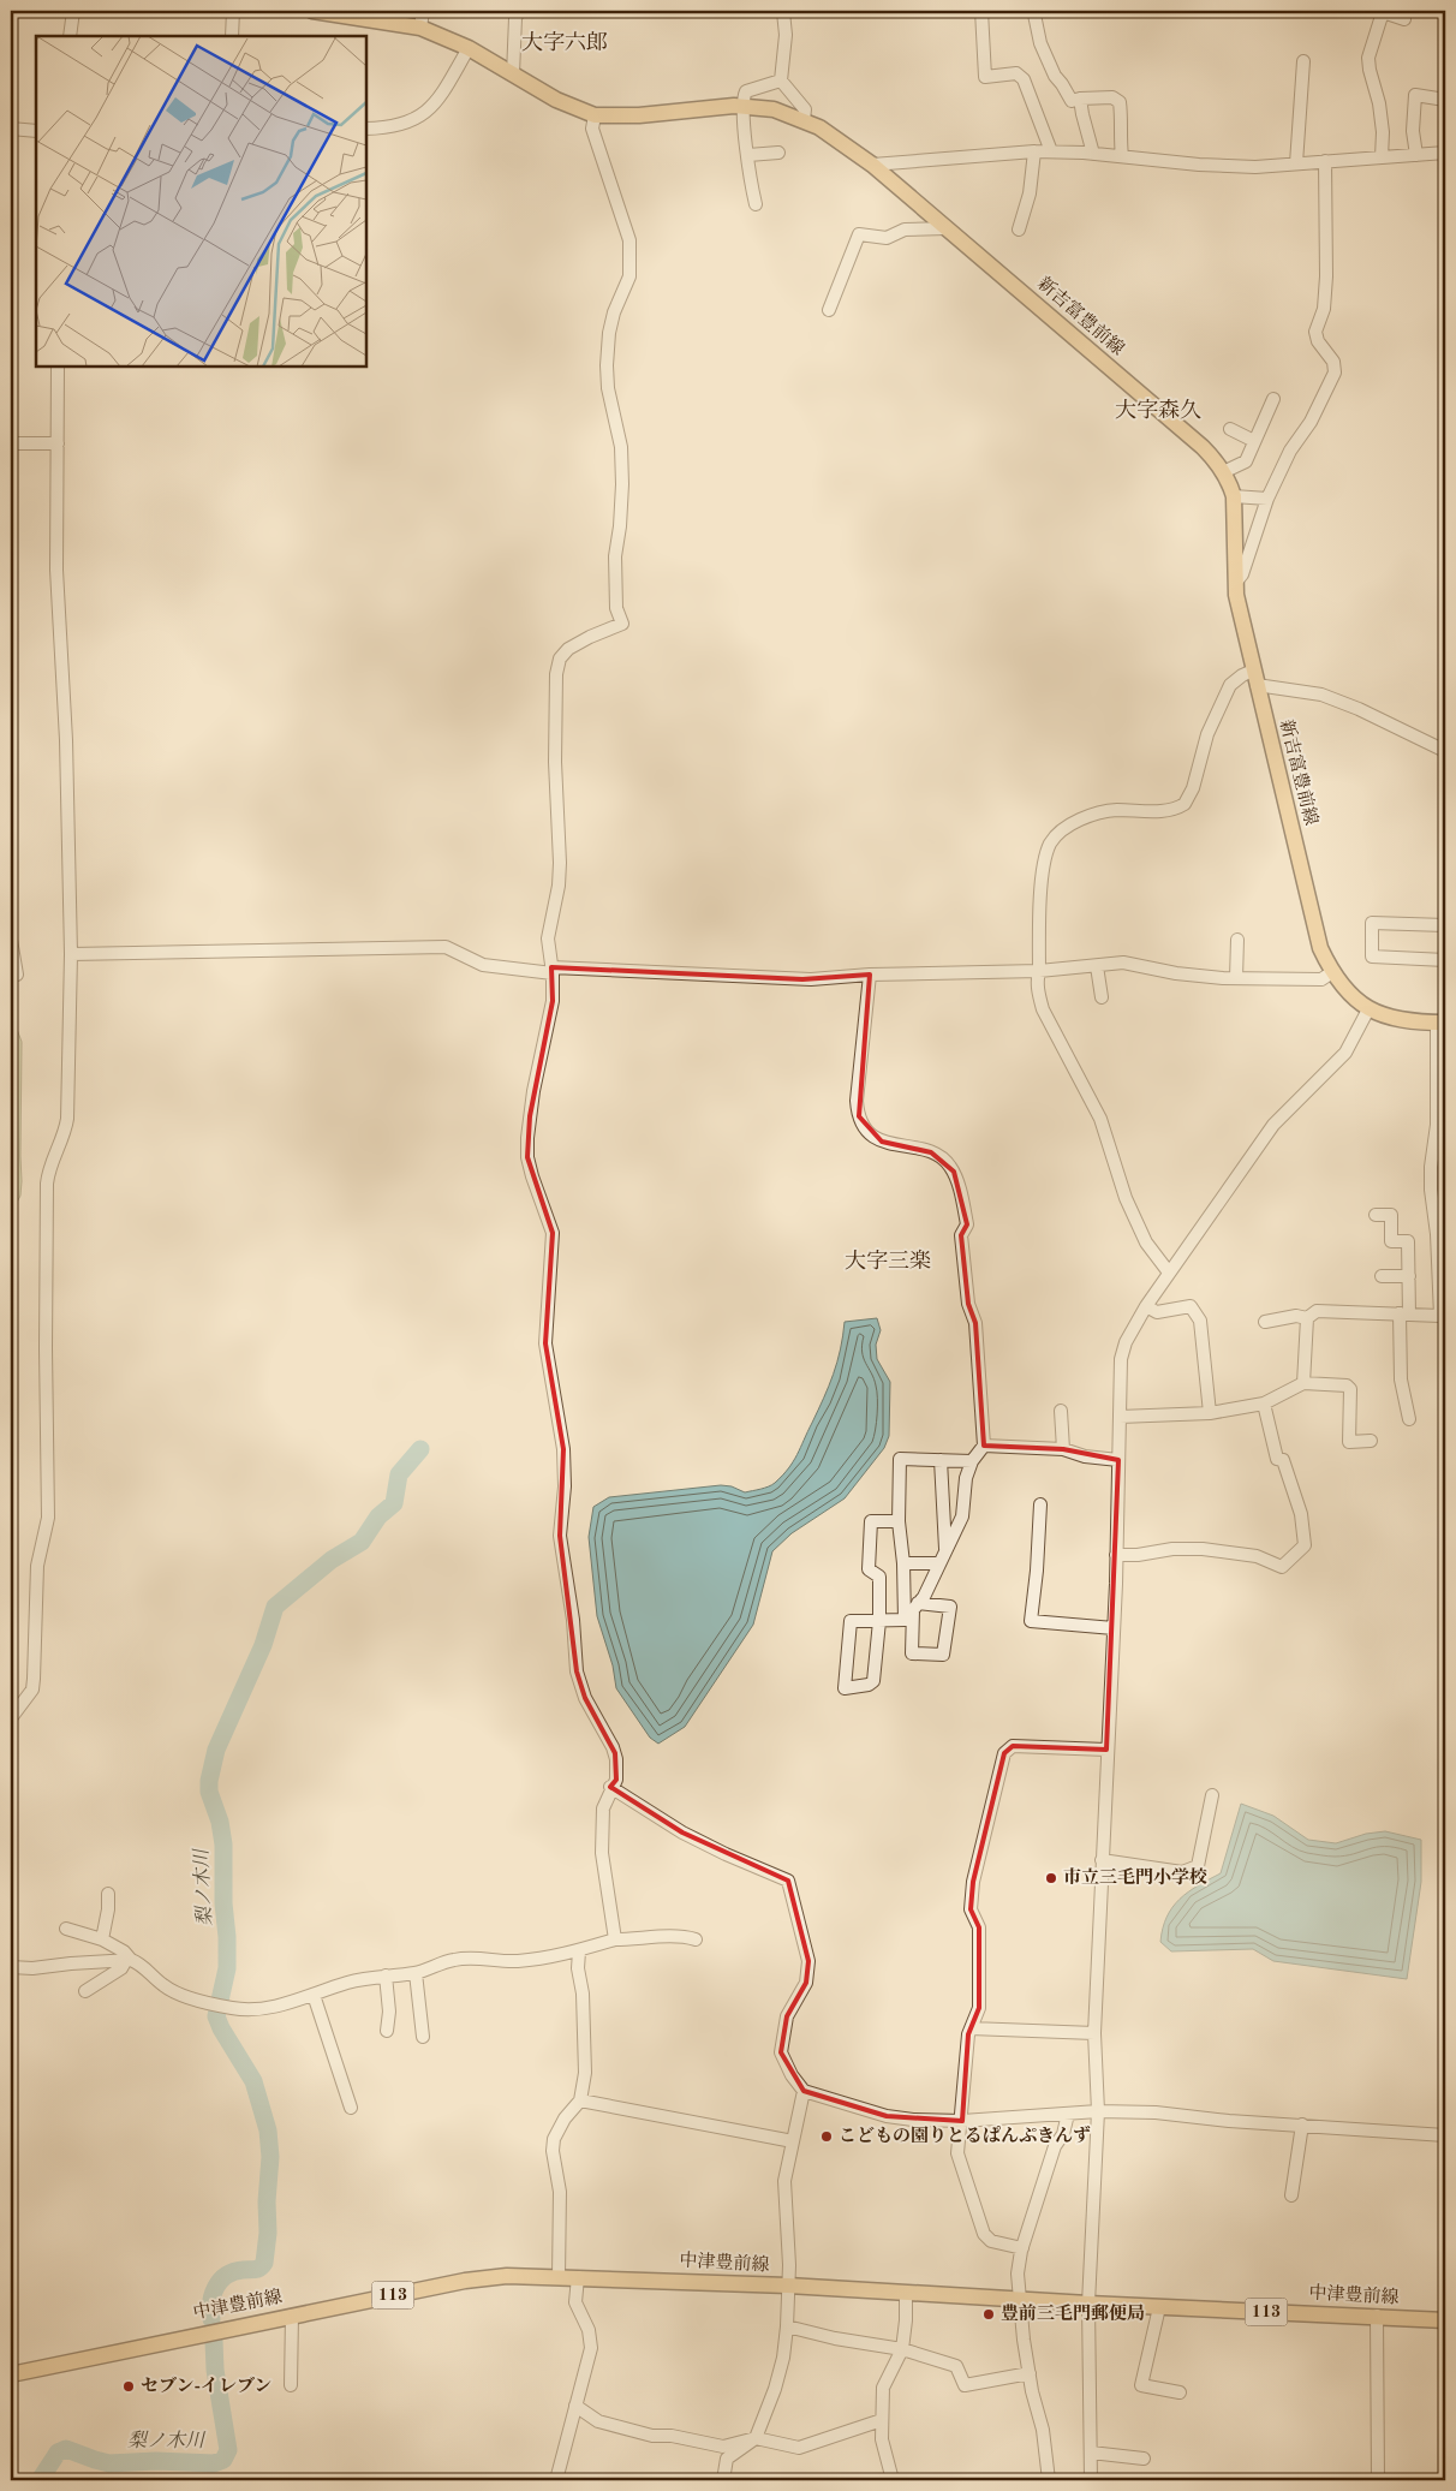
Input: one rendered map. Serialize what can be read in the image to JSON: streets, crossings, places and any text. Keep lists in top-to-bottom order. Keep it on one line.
{"streets":{"main road":["新吉富豊前線","中津豊前線","113"]},"districts":["大字六郎","大字森久","大字三楽"],"water":["梨ノ木川"],"places":["市立三毛門小学校","こどもの園りとるぱんぷきんず","豊前三毛門郵便局","セブン-イレブン"]}
